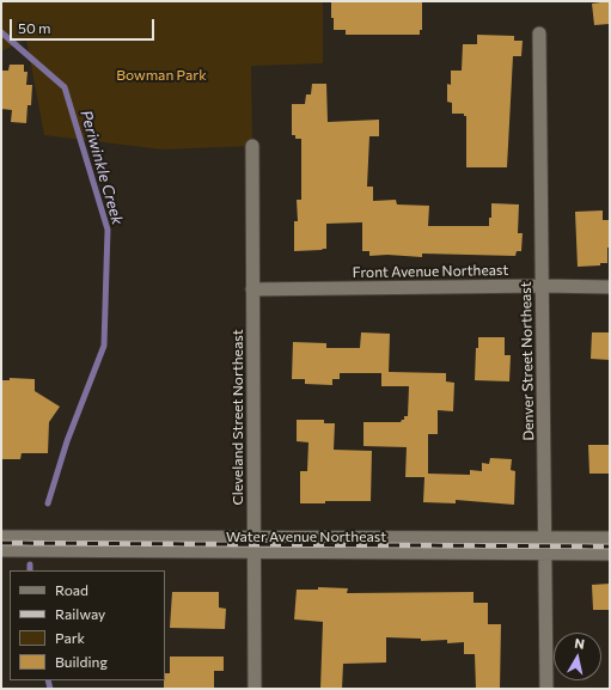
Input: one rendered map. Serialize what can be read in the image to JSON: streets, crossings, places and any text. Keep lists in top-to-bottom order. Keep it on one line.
{"streets":{"street":["Front Avenue Northeast","Denver Street Northeast","Cleveland Street Northeast","Water Avenue Northeast"]},"crossings":[["Front Avenue Northeast","Denver Street Northeast"],["Front Avenue Northeast","Cleveland Street Northeast"],["Denver Street Northeast","Water Avenue Northeast"],["Cleveland Street Northeast","Water Avenue Northeast"]],"water":["Periwinkle Creek"],"parks":["Bowman Park"],"legend":["Road","Railway","Park","Building"],"scale_bar":"50 m","north":"top"}
